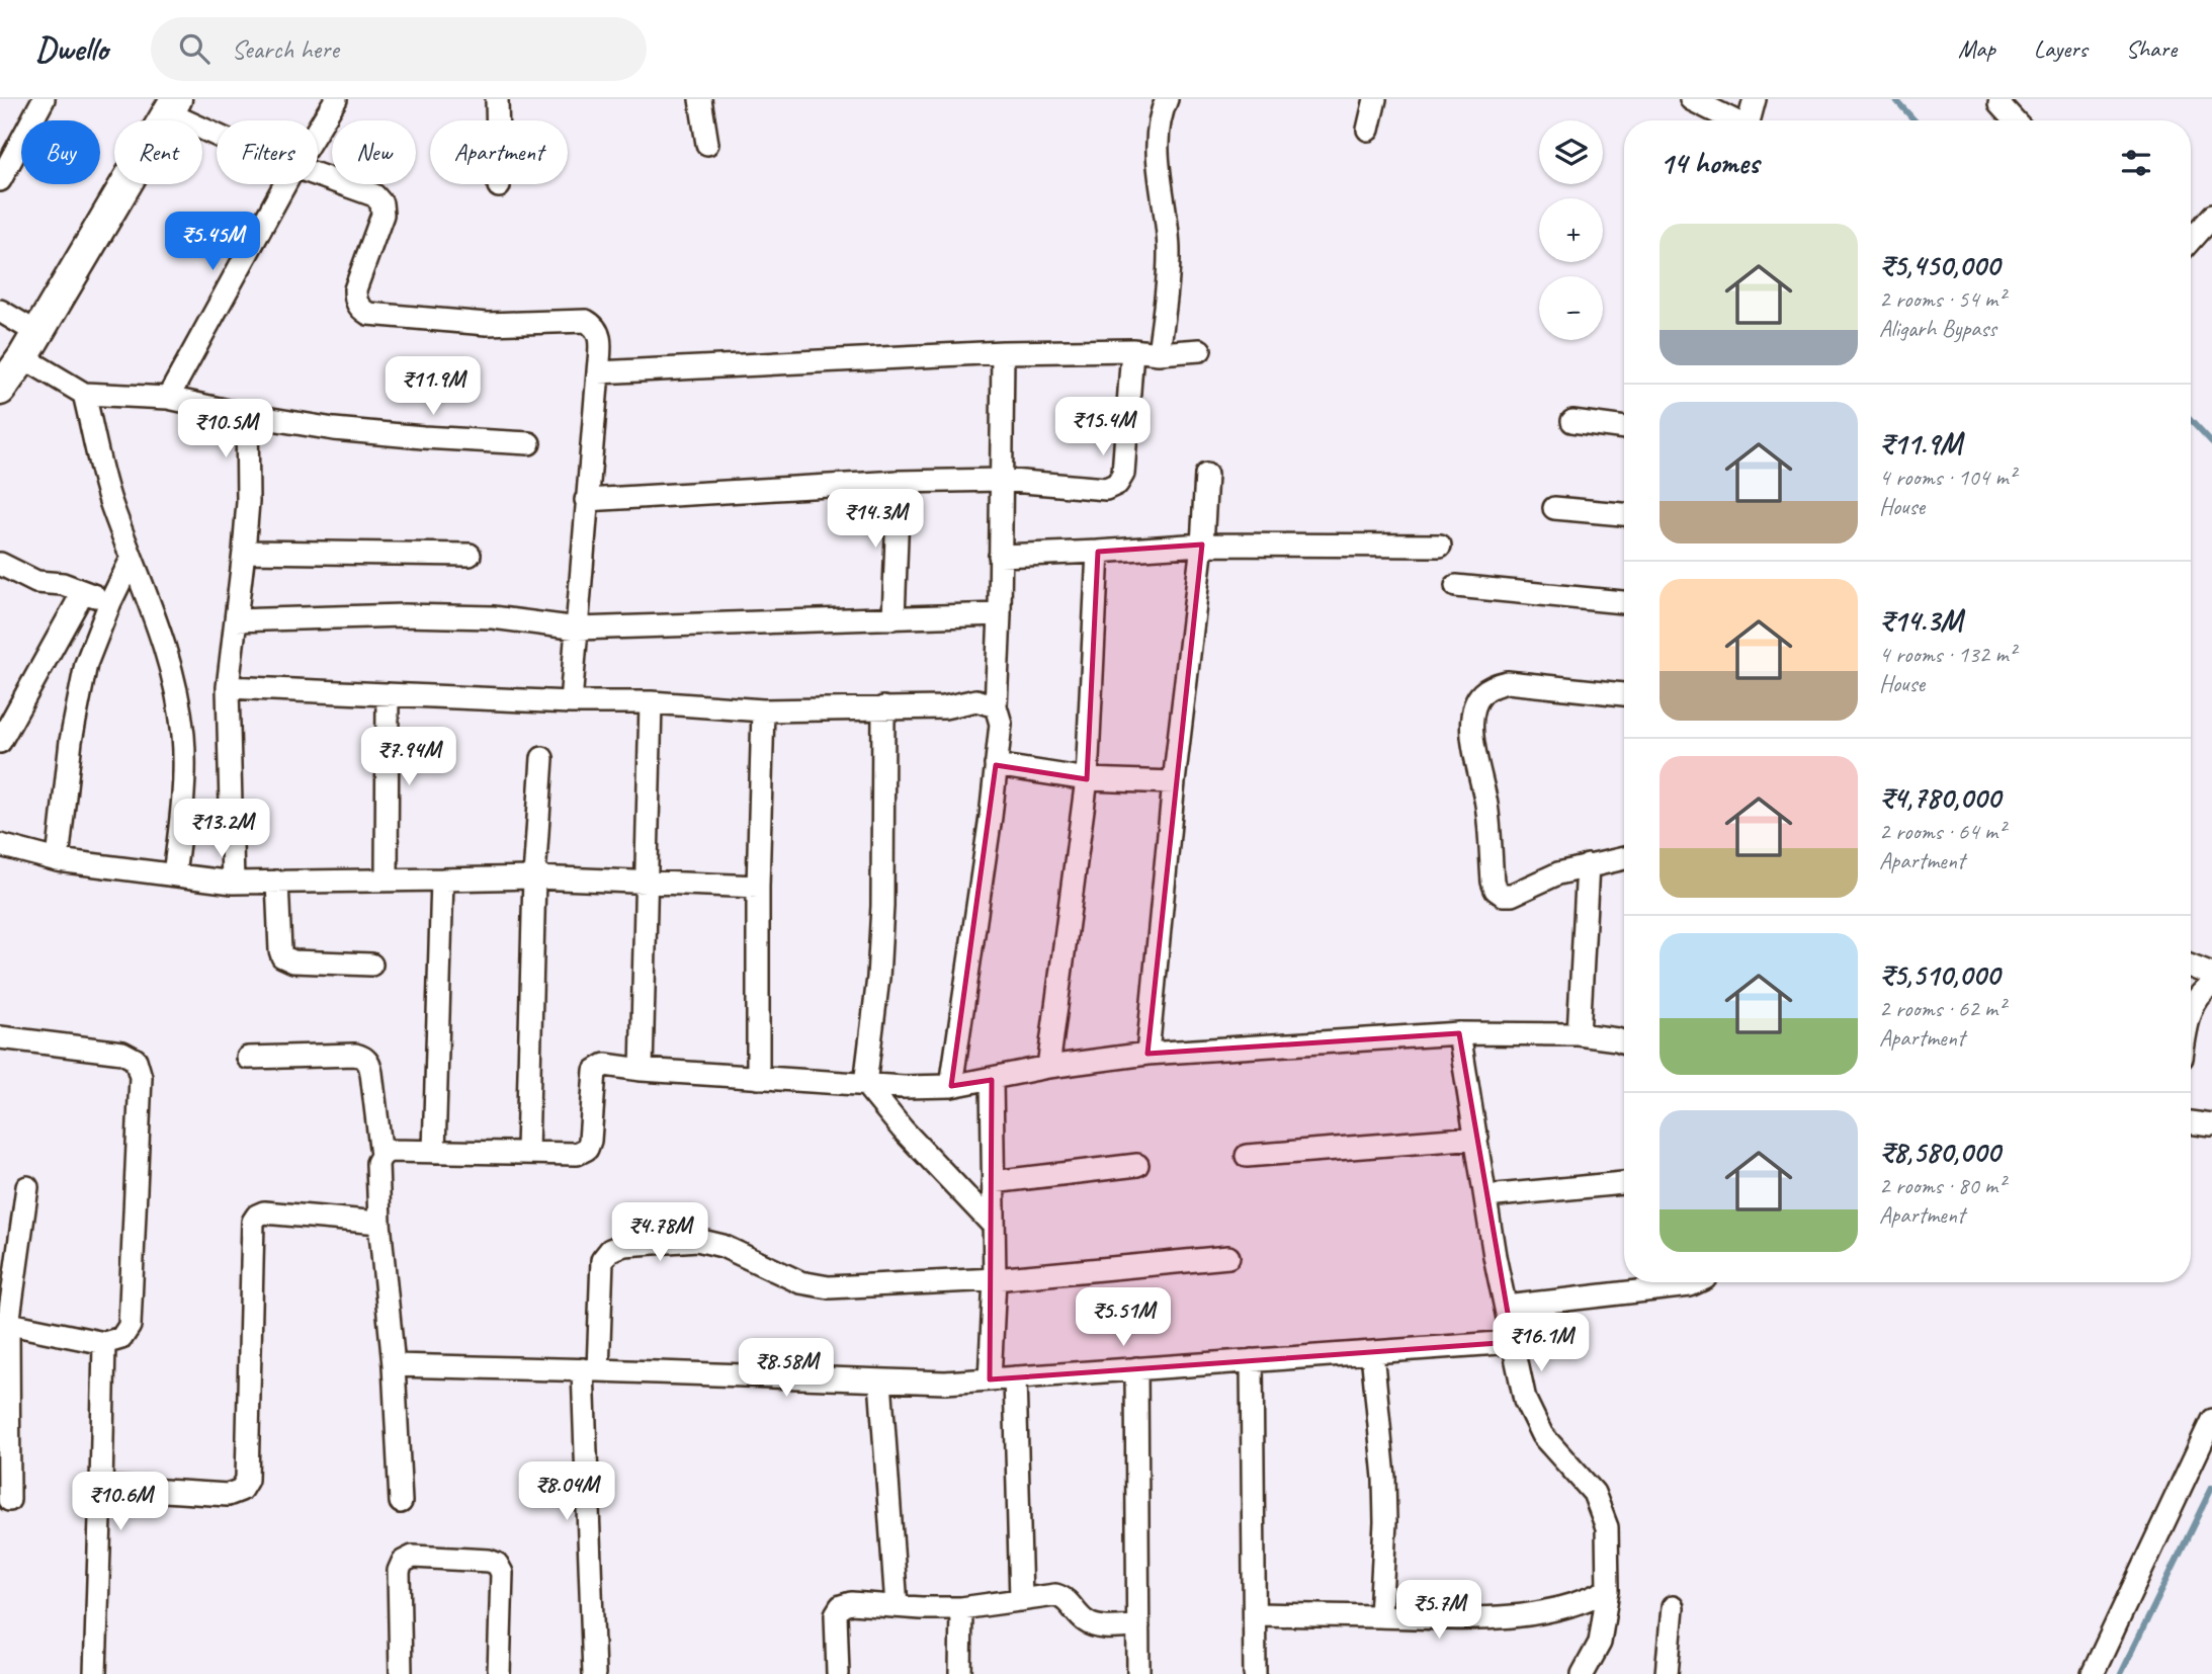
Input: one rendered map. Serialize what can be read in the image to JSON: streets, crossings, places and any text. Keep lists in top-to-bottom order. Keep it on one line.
{"page":{"header":"Dwello","search":"Search here","nav":["Map","Layers","Share"],"map_buttons":["+","−"],"chip":["Buy","Rent","Filters","New","Apartment"],"heading":"14 homes","list":[{"name":"₹5,450,000","note":"2 rooms · 54 m² · Aligarh Bypass"},{"name":"₹11.9M","note":"4 rooms · 104 m² · House"},{"name":"₹14.3M","note":"4 rooms · 132 m² · House"},{"name":"₹4,780,000","note":"2 rooms · 64 m² · Apartment"},{"name":"₹5,510,000","note":"2 rooms · 62 m² · Apartment"},{"name":"₹8,580,000","note":"2 rooms · 80 m² · Apartment"}],"price":["₹5.45M","₹11.9M","₹15.4M","₹10.5M","₹14.3M","₹7.94M","₹13.2M","₹4.78M","₹5.51M","₹16.1M","₹8.58M","₹8.04M","₹10.6M","₹5.7M"]}}
